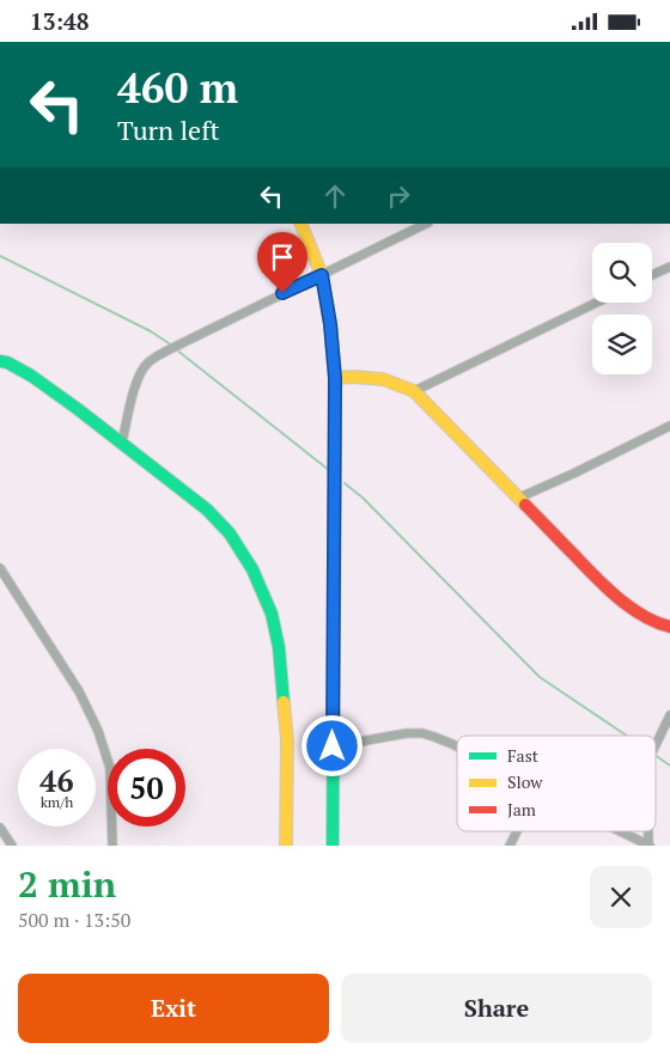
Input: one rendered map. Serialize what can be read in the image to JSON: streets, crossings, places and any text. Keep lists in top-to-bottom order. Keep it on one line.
{"legend":["Fast","Slow","Jam"],"page":{"status":"13:48","turn":["460 m","Turn left"],"speed":"46 km/h","limit":"50","heading":["2 min","500 m · 13:50"],"buttons":["Exit","Share"]}}
